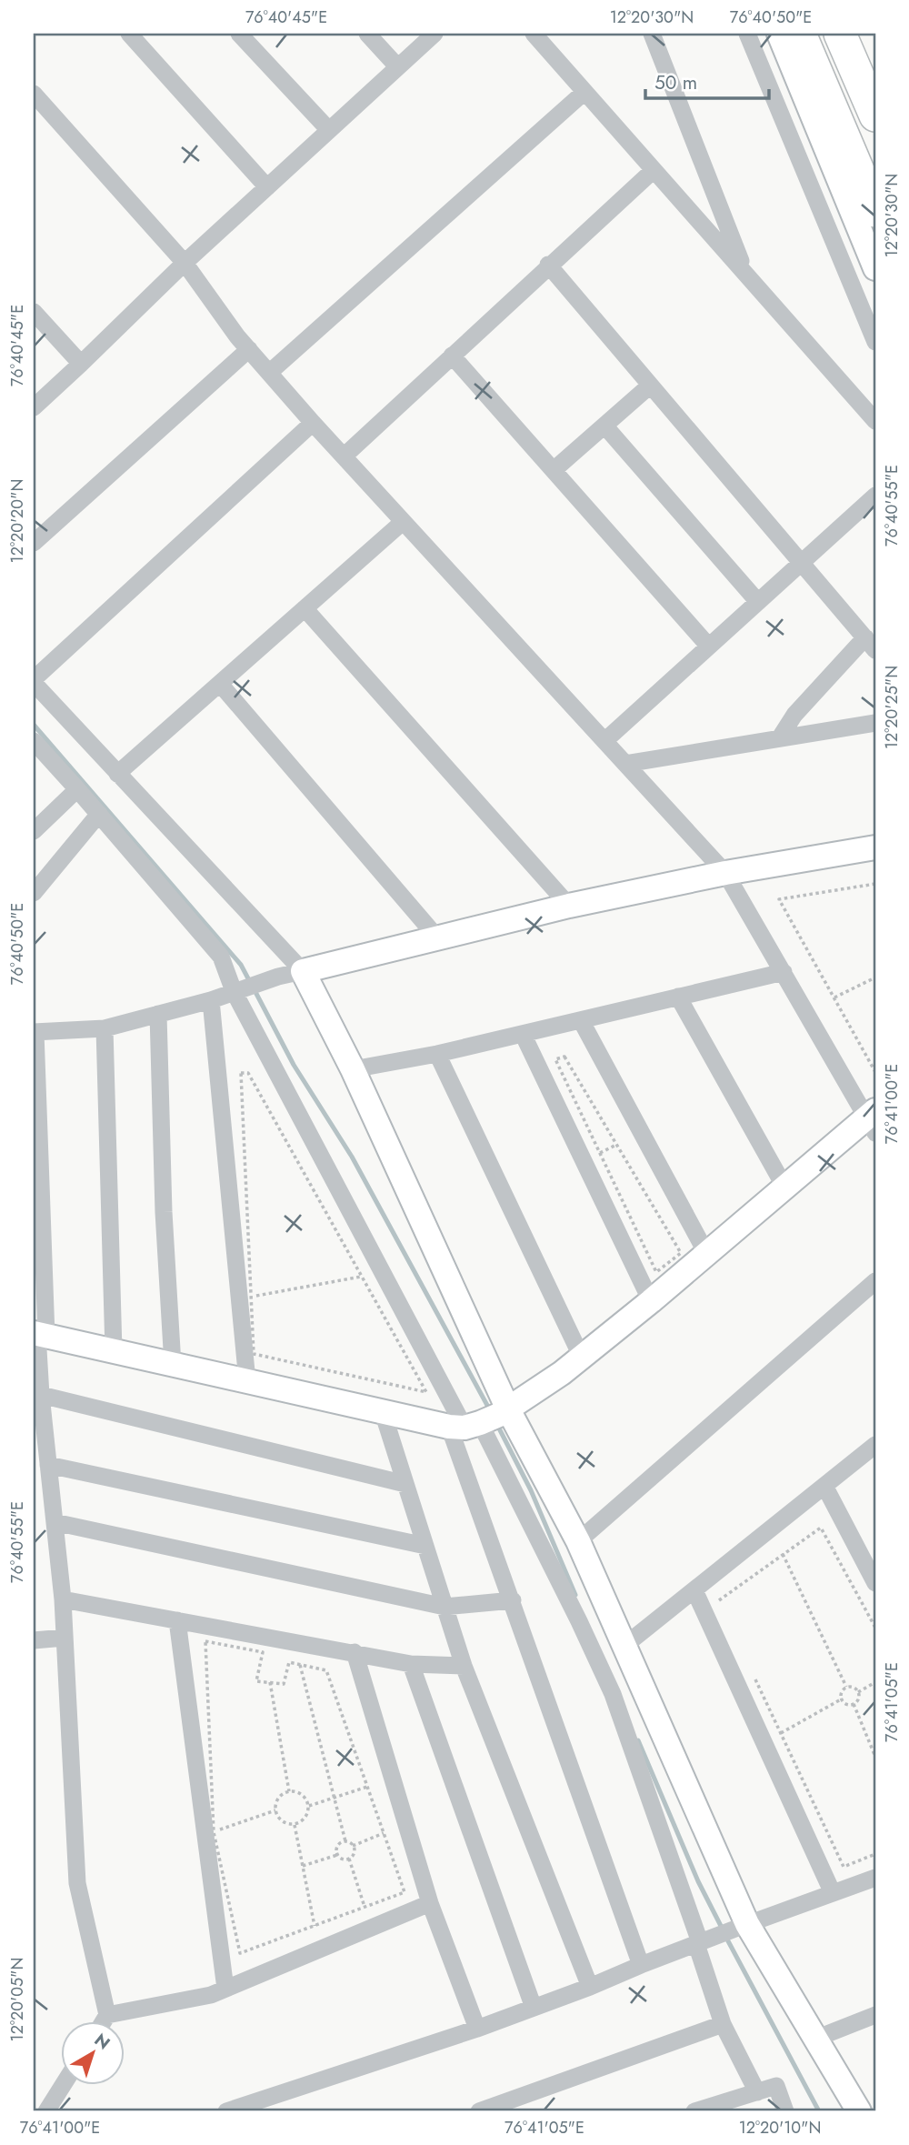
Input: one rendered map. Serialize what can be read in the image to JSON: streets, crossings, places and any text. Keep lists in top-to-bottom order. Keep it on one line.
{"scale_bar":"50 m","north":"top right","coordinates":["76°40'45\"E","12°20'30\"N","76°40'50\"E","76°40'55\"E","12°20'20\"N","12°20'25\"N","76°41'00\"E","76°41'05\"E","12°20'05\"N","12°20'10\"N"]}
